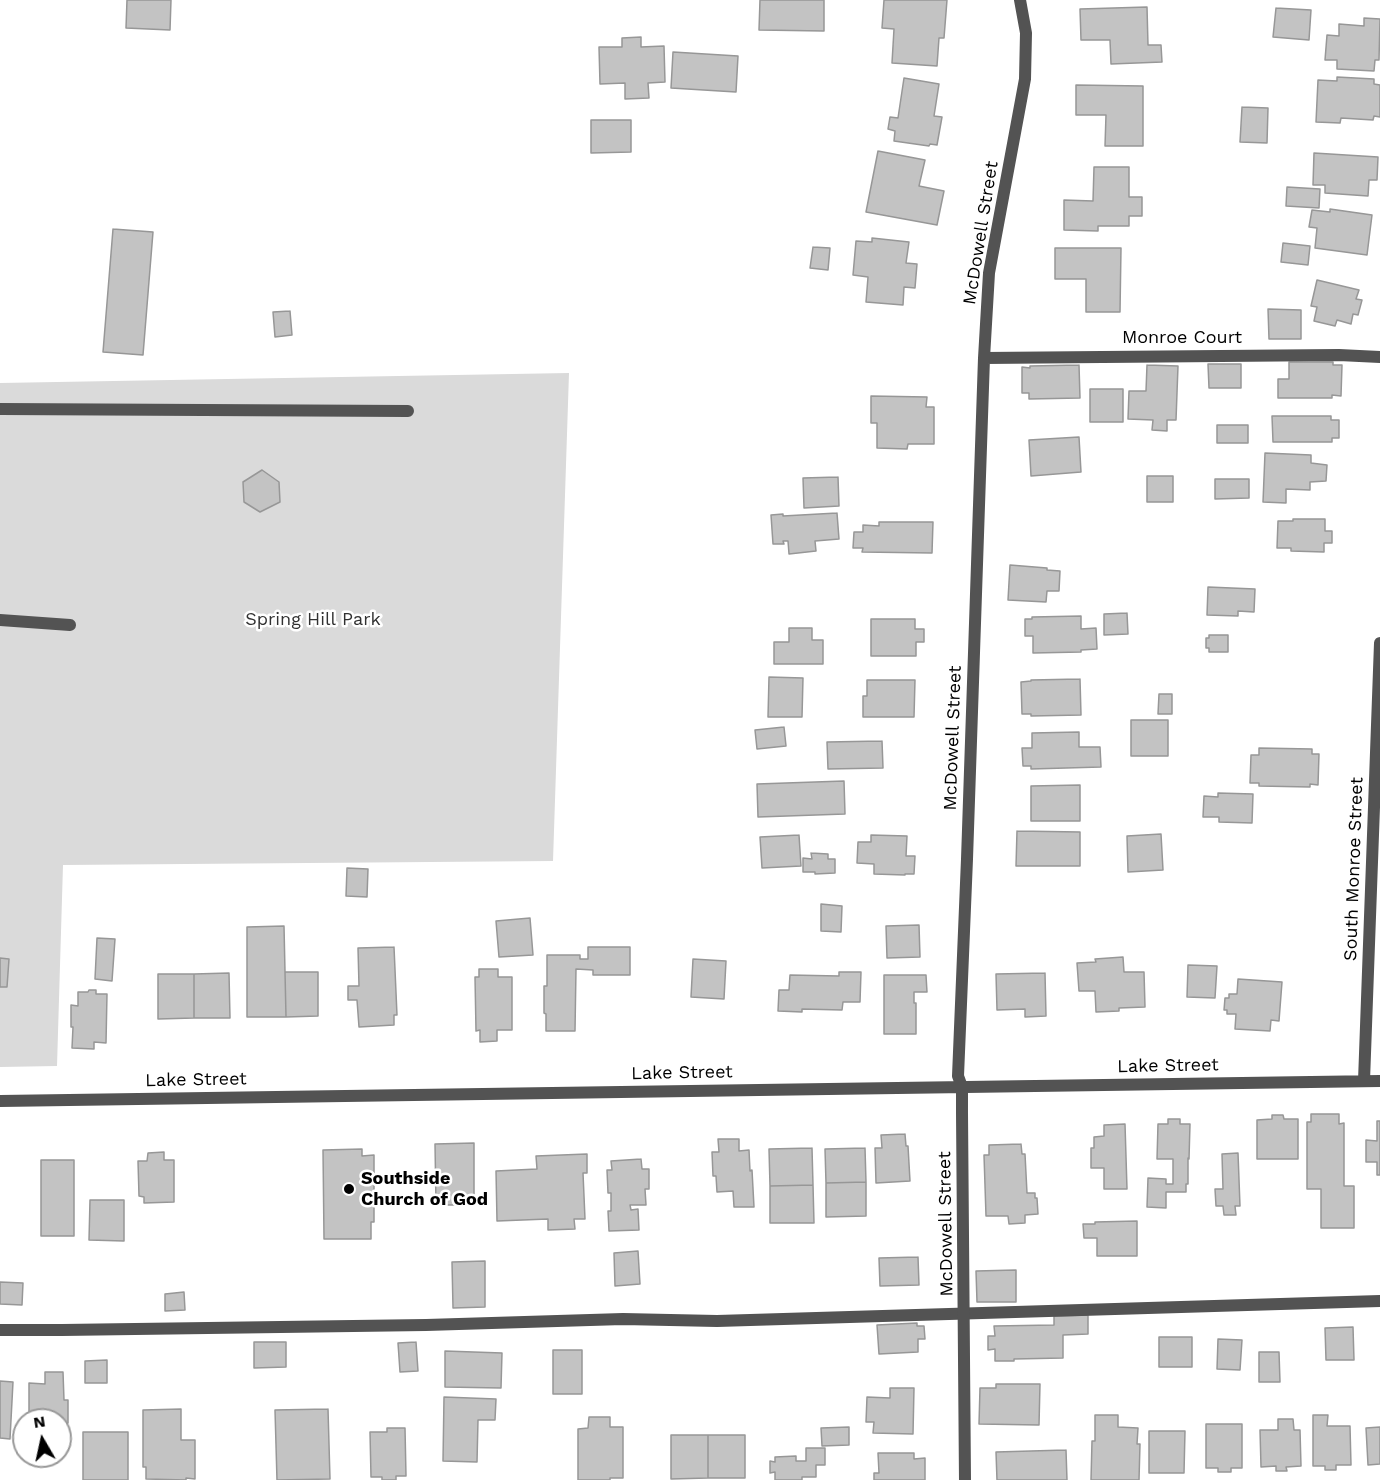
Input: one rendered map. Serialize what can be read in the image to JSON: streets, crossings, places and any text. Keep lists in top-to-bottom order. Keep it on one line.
{"streets":{"street":["McDowell Street","Monroe Court","South Monroe Street","Lake Street"]},"crossings":[["McDowell Street","Monroe Court"],["McDowell Street","Lake Street"],["South Monroe Street","Lake Street"]],"parks":["Spring Hill Park"],"places":["Southside Church of God"],"north":"top"}
